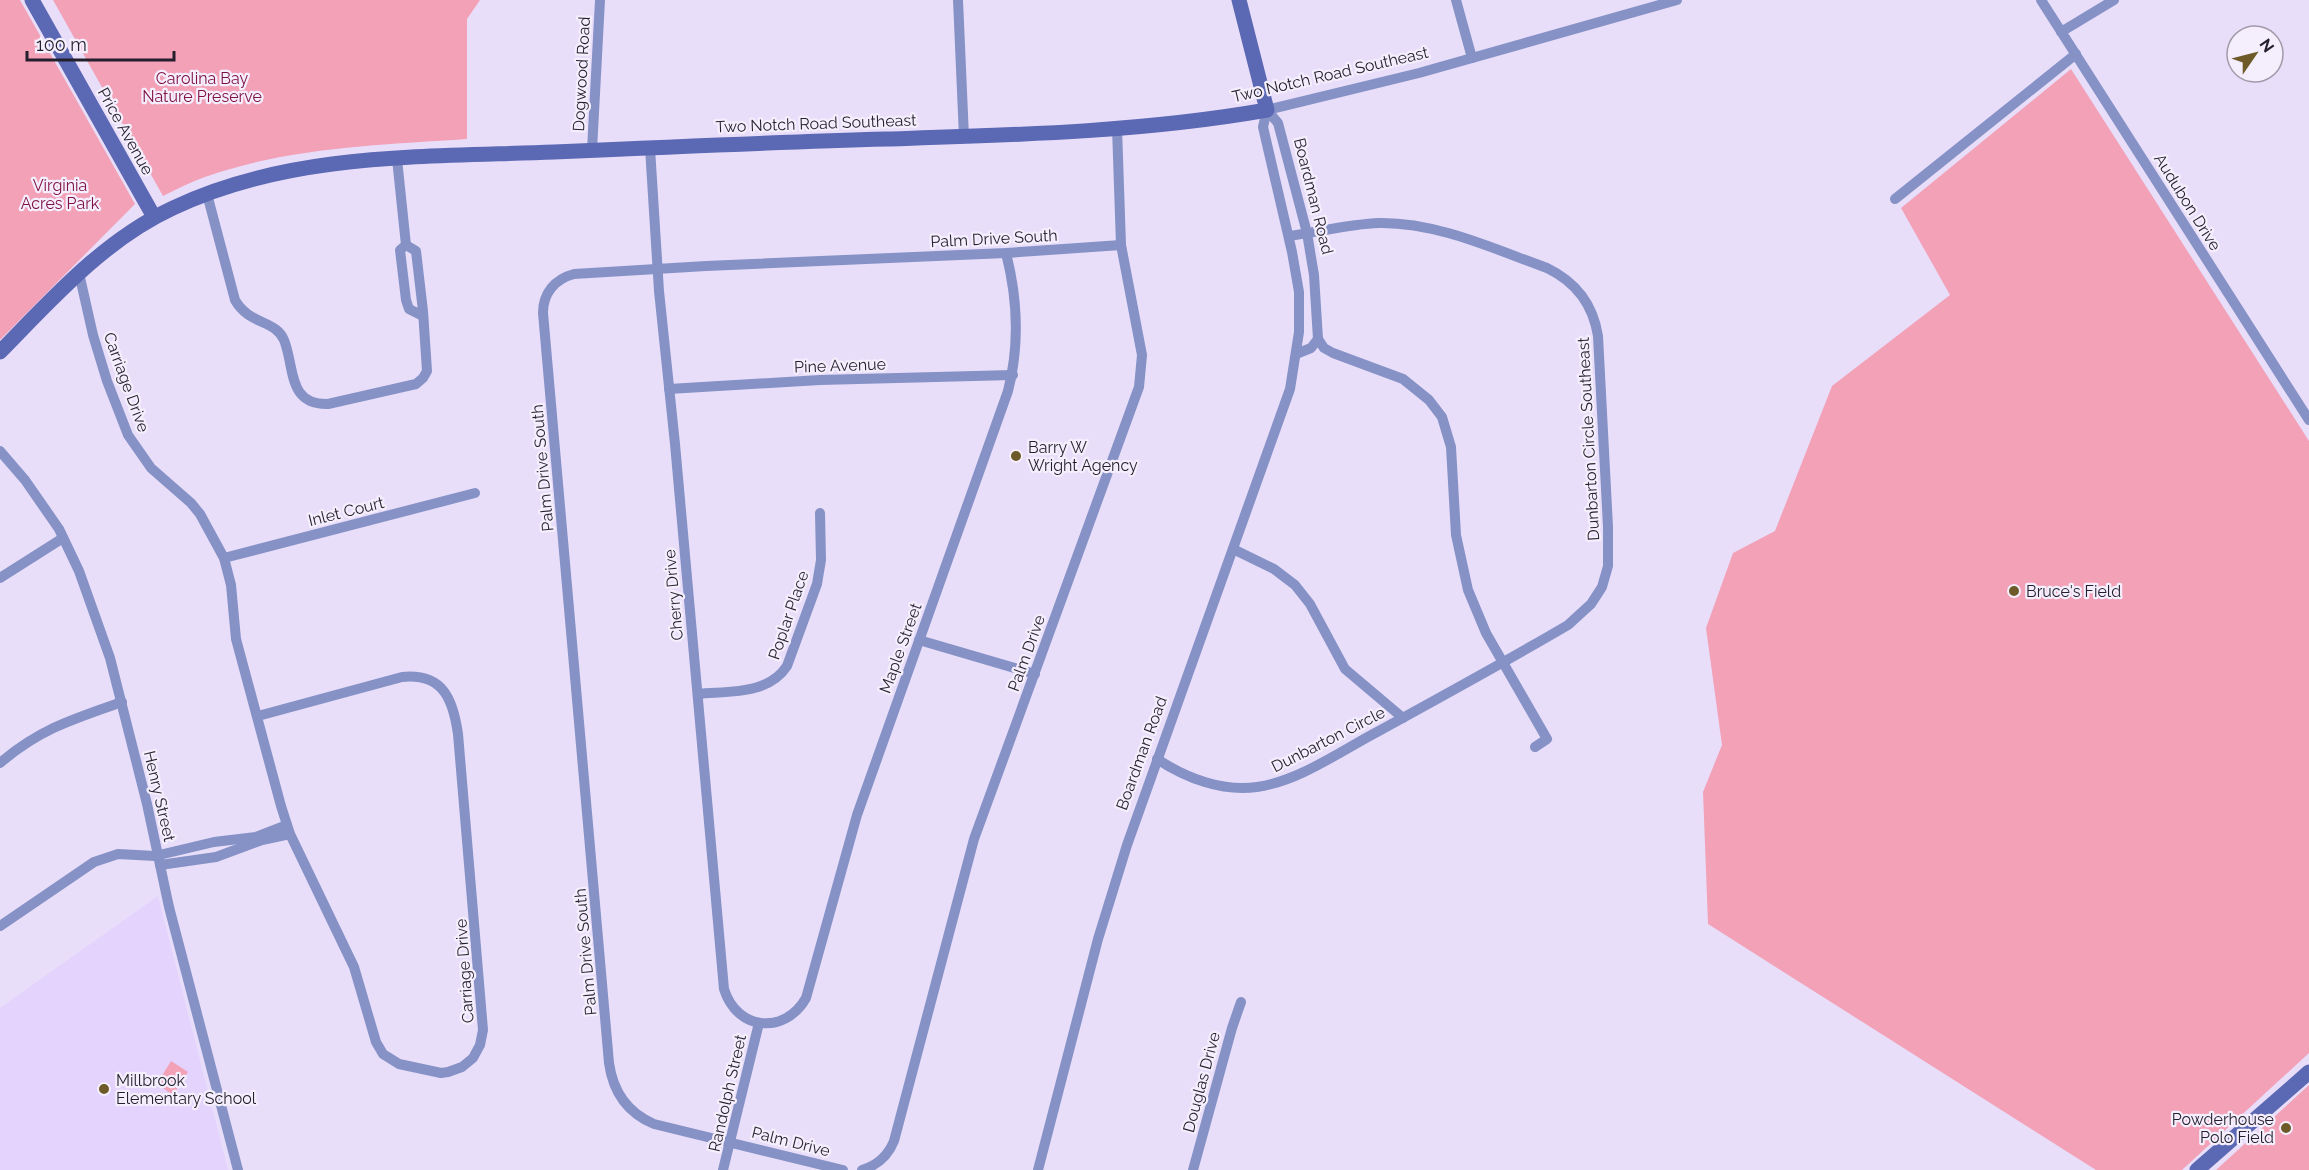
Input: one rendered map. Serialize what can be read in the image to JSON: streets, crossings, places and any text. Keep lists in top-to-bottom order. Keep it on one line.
{"streets":{"street":["Dogwood Road","Two Notch Road Southeast","Price Avenue","Boardman Road","Audubon Drive","Palm Drive South","Pine Avenue","Carriage Drive","Dunbarton Circle Southeast","Inlet Court","Cherry Drive","Poplar Place","Maple Street","Palm Drive","Dunbarton Circle","Henry Street","Douglas Drive","Randolph Street"]},"crossings":[["Dogwood Road","Two Notch Road Southeast"],["Two Notch Road Southeast","Price Avenue"],["Two Notch Road Southeast","Boardman Road"],["Two Notch Road Southeast","Carriage Drive"],["Two Notch Road Southeast","Cherry Drive"],["Two Notch Road Southeast","Palm Drive"],["Boardman Road","Dunbarton Circle Southeast"],["Boardman Road","Dunbarton Circle"],["Palm Drive South","Cherry Drive"],["Palm Drive South","Maple Street"],["Palm Drive South","Palm Drive"],["Palm Drive South","Randolph Street"],["Pine Avenue","Cherry Drive"],["Pine Avenue","Maple Street"],["Carriage Drive","Inlet Court"],["Dunbarton Circle Southeast","Dunbarton Circle"],["Cherry Drive","Poplar Place"],["Cherry Drive","Maple Street"],["Cherry Drive","Randolph Street"],["Maple Street","Randolph Street"],["Palm Drive","Randolph Street"]],"parks":["Carolina Bay Nature Preserve","Virginia Acres Park"],"places":["Barry W Wright Agency","Bruce's Field","Millbrook Elementary School","Powderhouse Polo Field"],"scale_bar":"100 m","north":"top right"}
